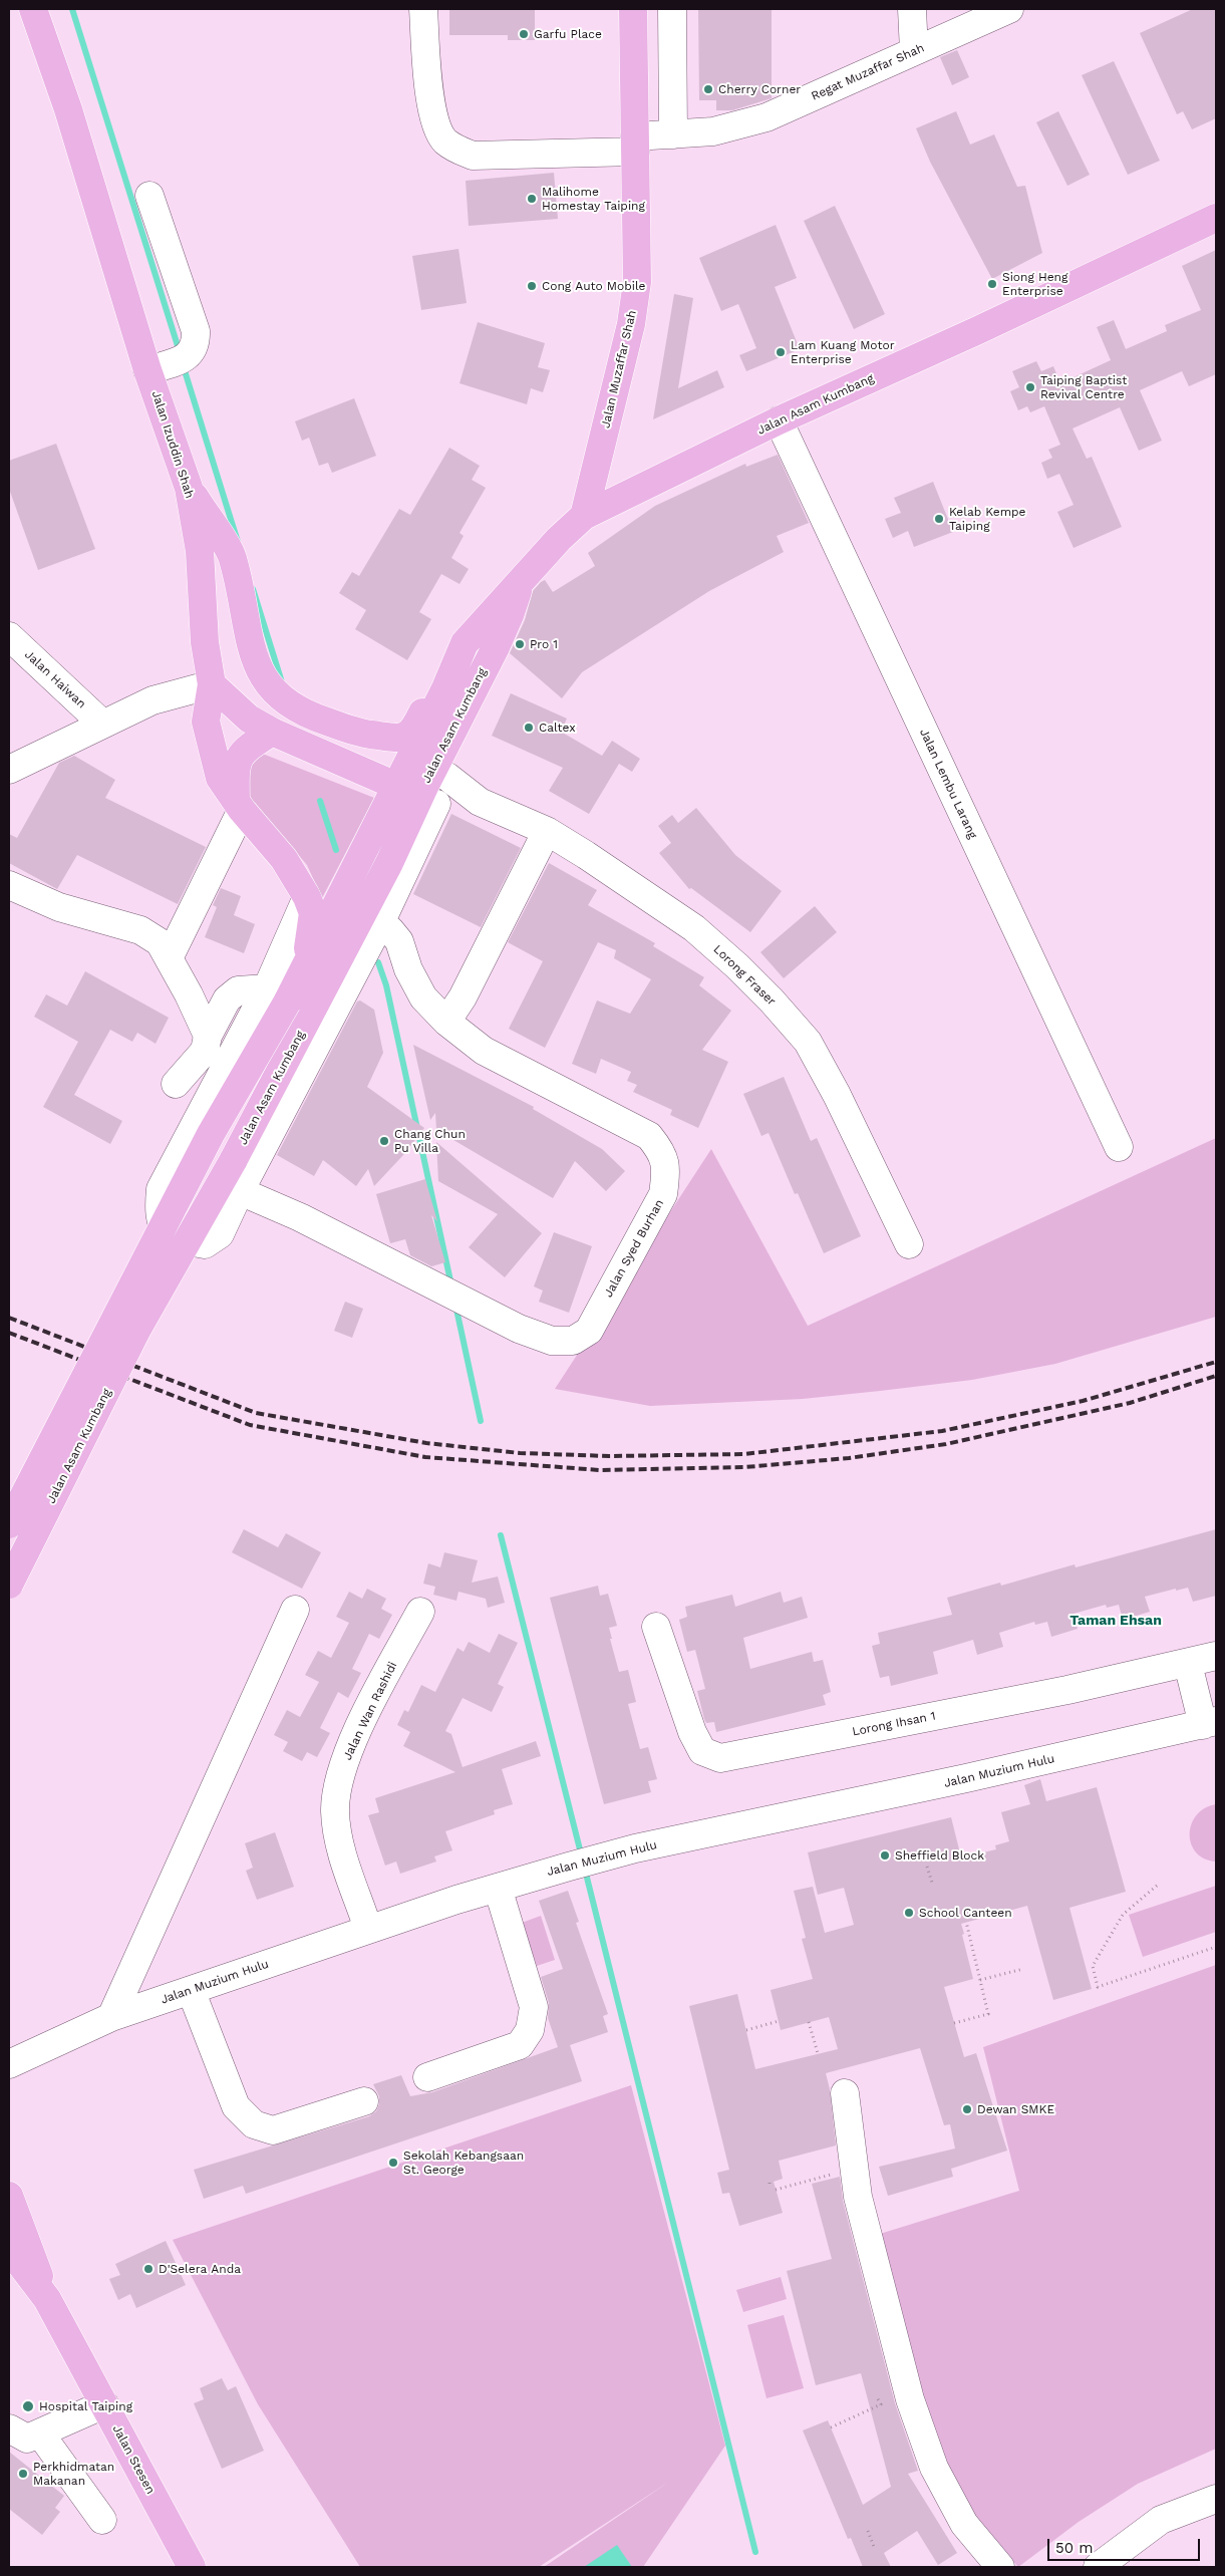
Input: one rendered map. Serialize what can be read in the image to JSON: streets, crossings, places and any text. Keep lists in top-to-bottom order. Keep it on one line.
{"streets":{"main road":["Jalan Muzaffar Shah","Jalan Asam Kumbang","Jalan Izuddin Shah","Jalan Stesen"],"street":["Regat Muzaffar Shah","Jalan Haiwan","Jalan Lembu Larang","Lorong Fraser","Jalan Syed Burhan","Jalan Wan Rashidi","Lorong Ihsan 1","Jalan Muzium Hulu"]},"crossings":[["Regat Muzaffar Shah","Jalan Muzaffar Shah"],["Jalan Muzaffar Shah","Jalan Asam Kumbang"],["Jalan Asam Kumbang","Jalan Izuddin Shah"],["Jalan Asam Kumbang","Jalan Lembu Larang"],["Jalan Asam Kumbang","Lorong Fraser"],["Jalan Wan Rashidi","Jalan Muzium Hulu"]],"districts":["Taman Ehsan"],"places":["Garfu Place","Cherry Corner","Malihome Homestay Taiping","Siong Heng Enterprise","Cong Auto Mobile","Lam Kuang Motor Enterprise","Taiping Baptist Revival Centre","Kelab Kempe Taiping","Pro 1","Caltex","Chang Chun Pu Villa","Sheffield Block","School Canteen","Dewan SMKE","Sekolah Kebangsaan St. George","D'Selera Anda","Hospital Taiping","Perkhidmatan Makanan"],"scale_bar":"50 m"}
